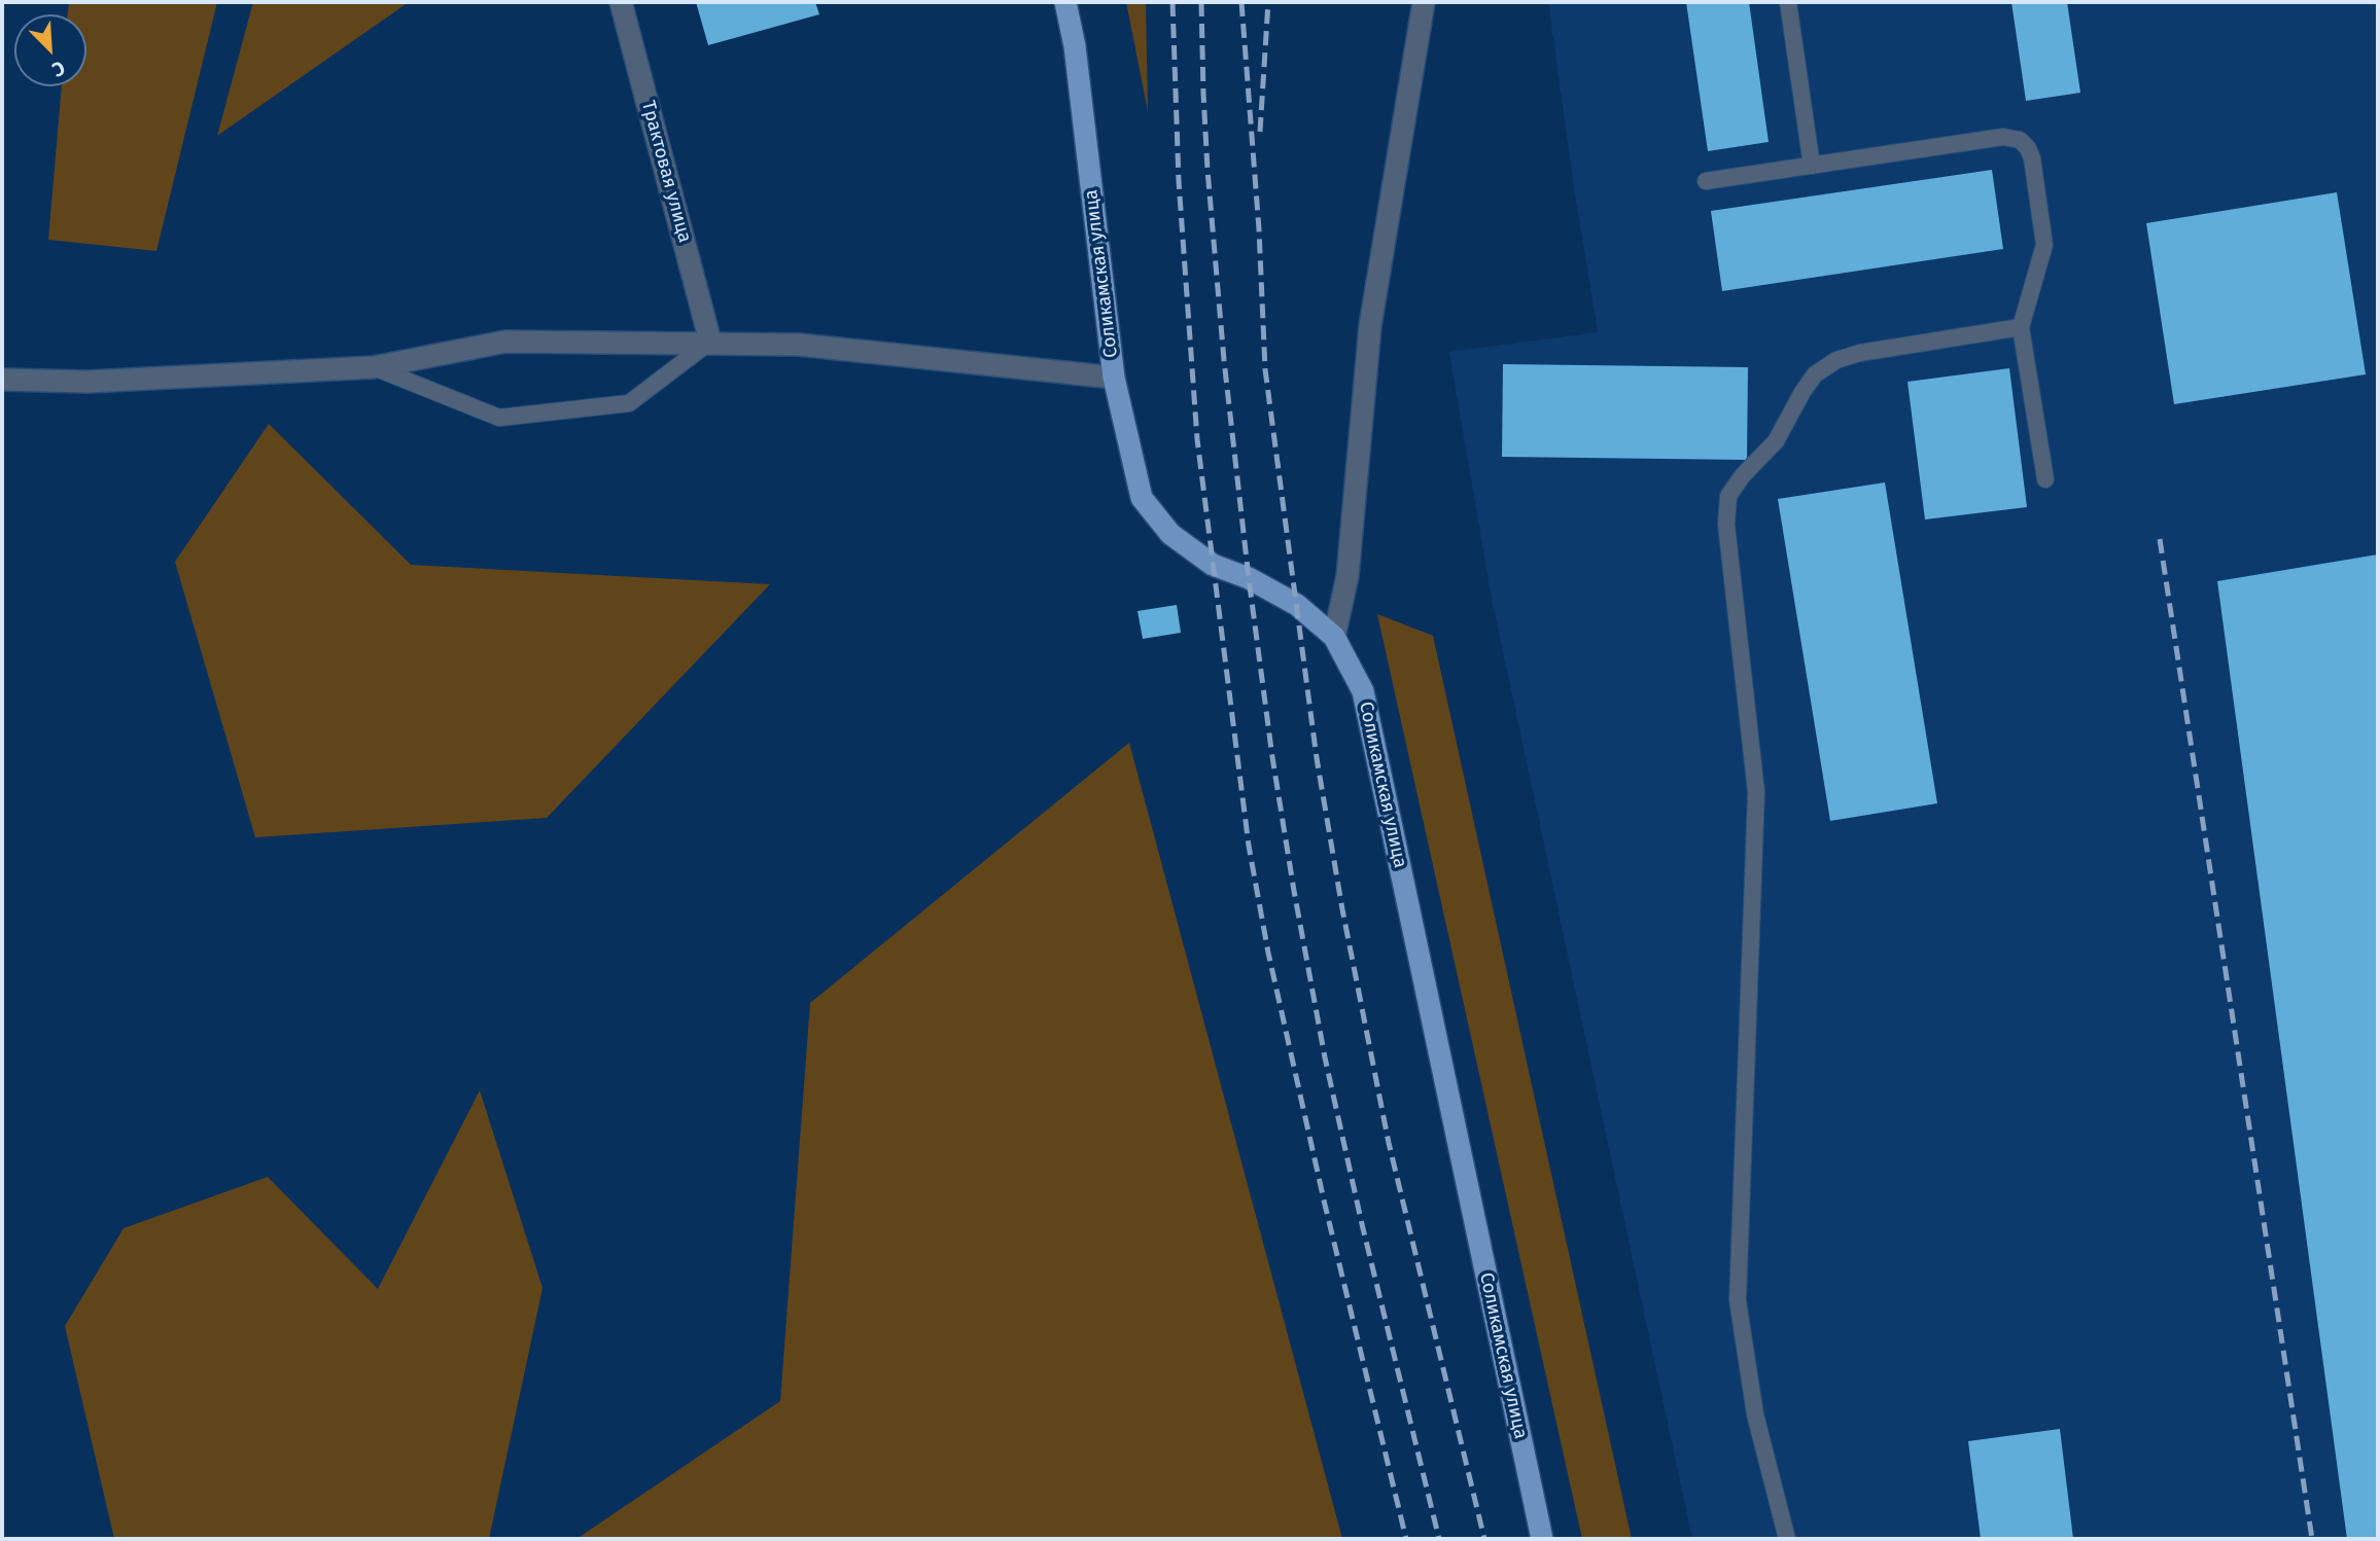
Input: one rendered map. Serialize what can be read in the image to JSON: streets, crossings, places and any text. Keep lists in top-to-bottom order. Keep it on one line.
{"streets":{"main road":["Соликамская улица"],"street":["Трактовая улица"]},"north":"bottom right"}
